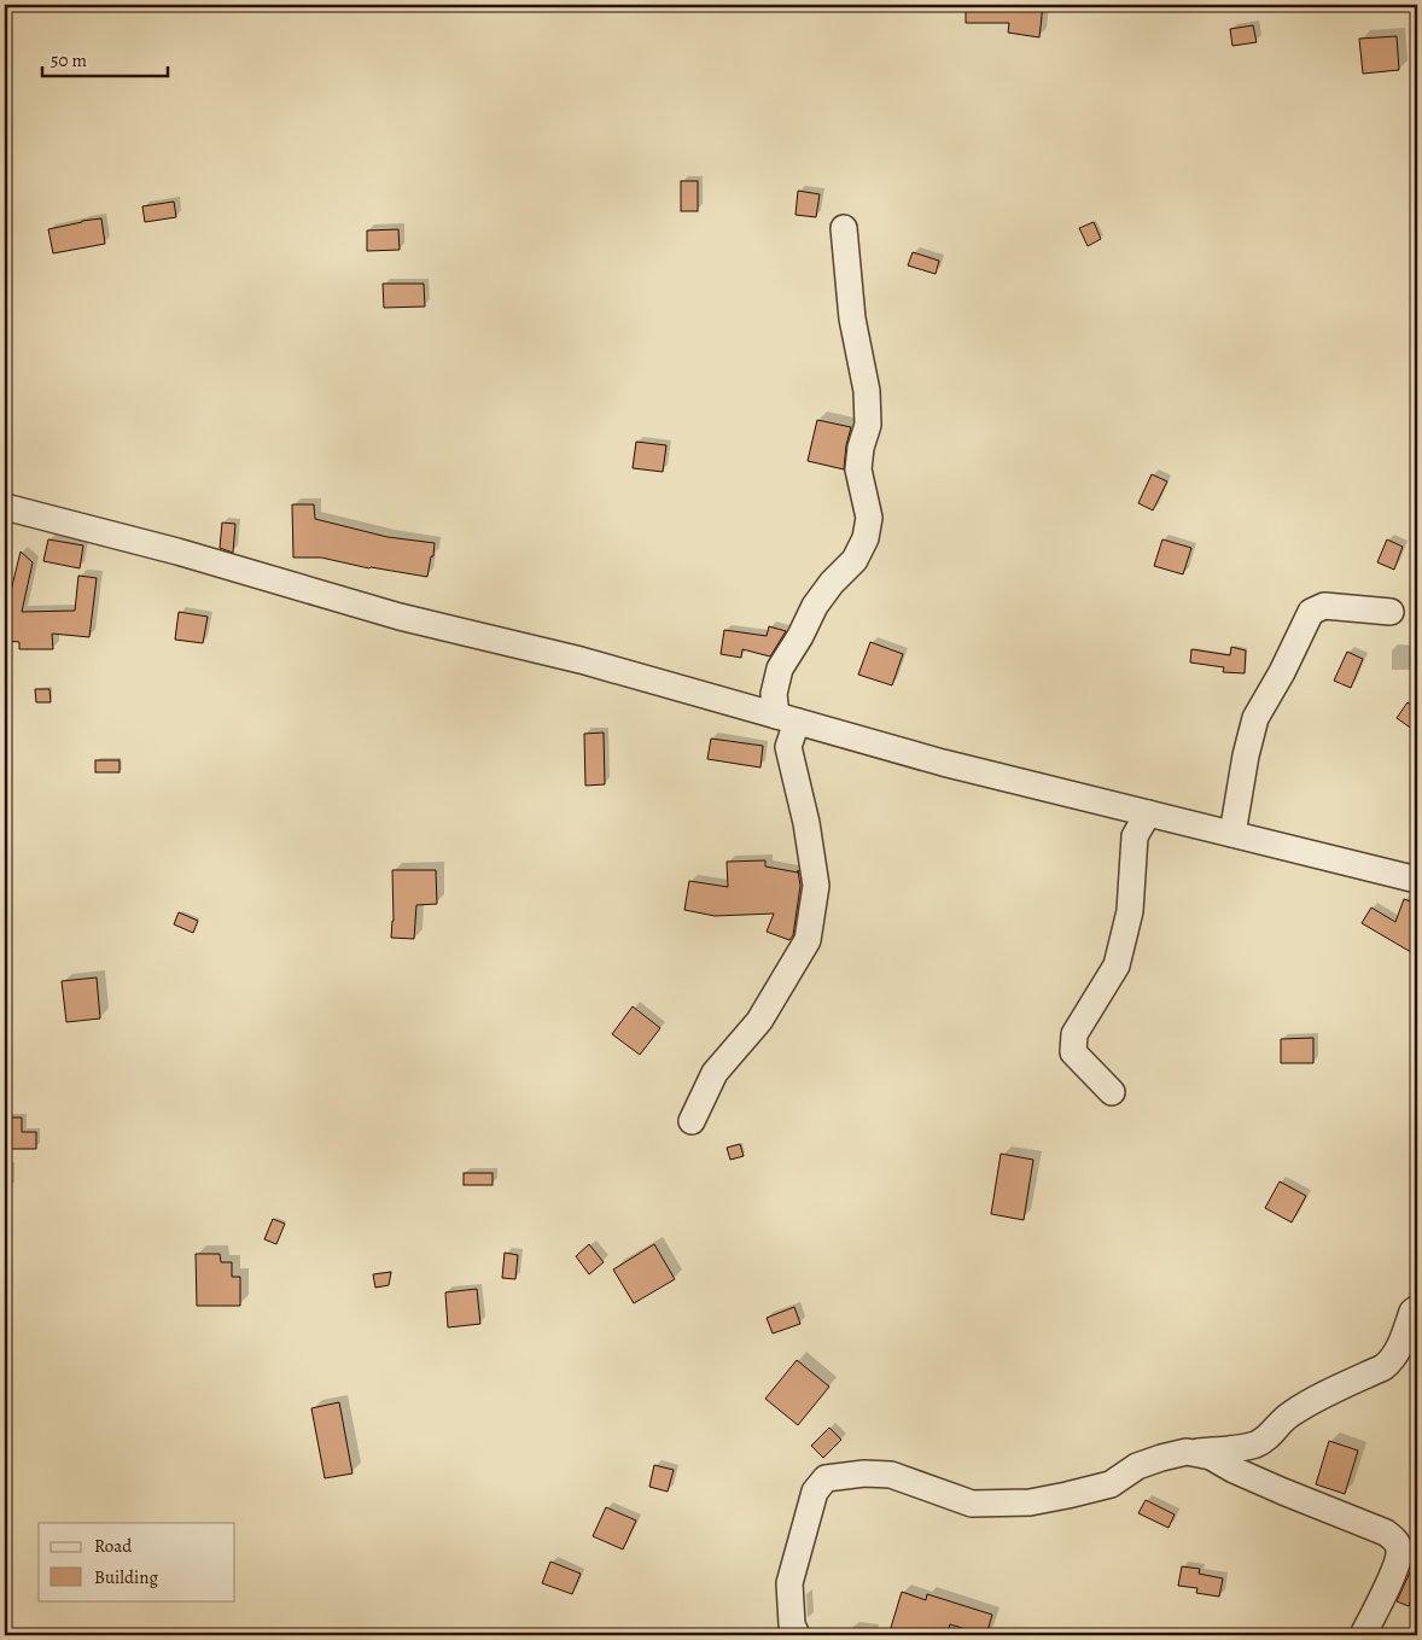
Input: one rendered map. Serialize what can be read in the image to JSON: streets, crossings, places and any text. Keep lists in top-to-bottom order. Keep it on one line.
{"legend":["Road","Building"],"scale_bar":"50 m"}
